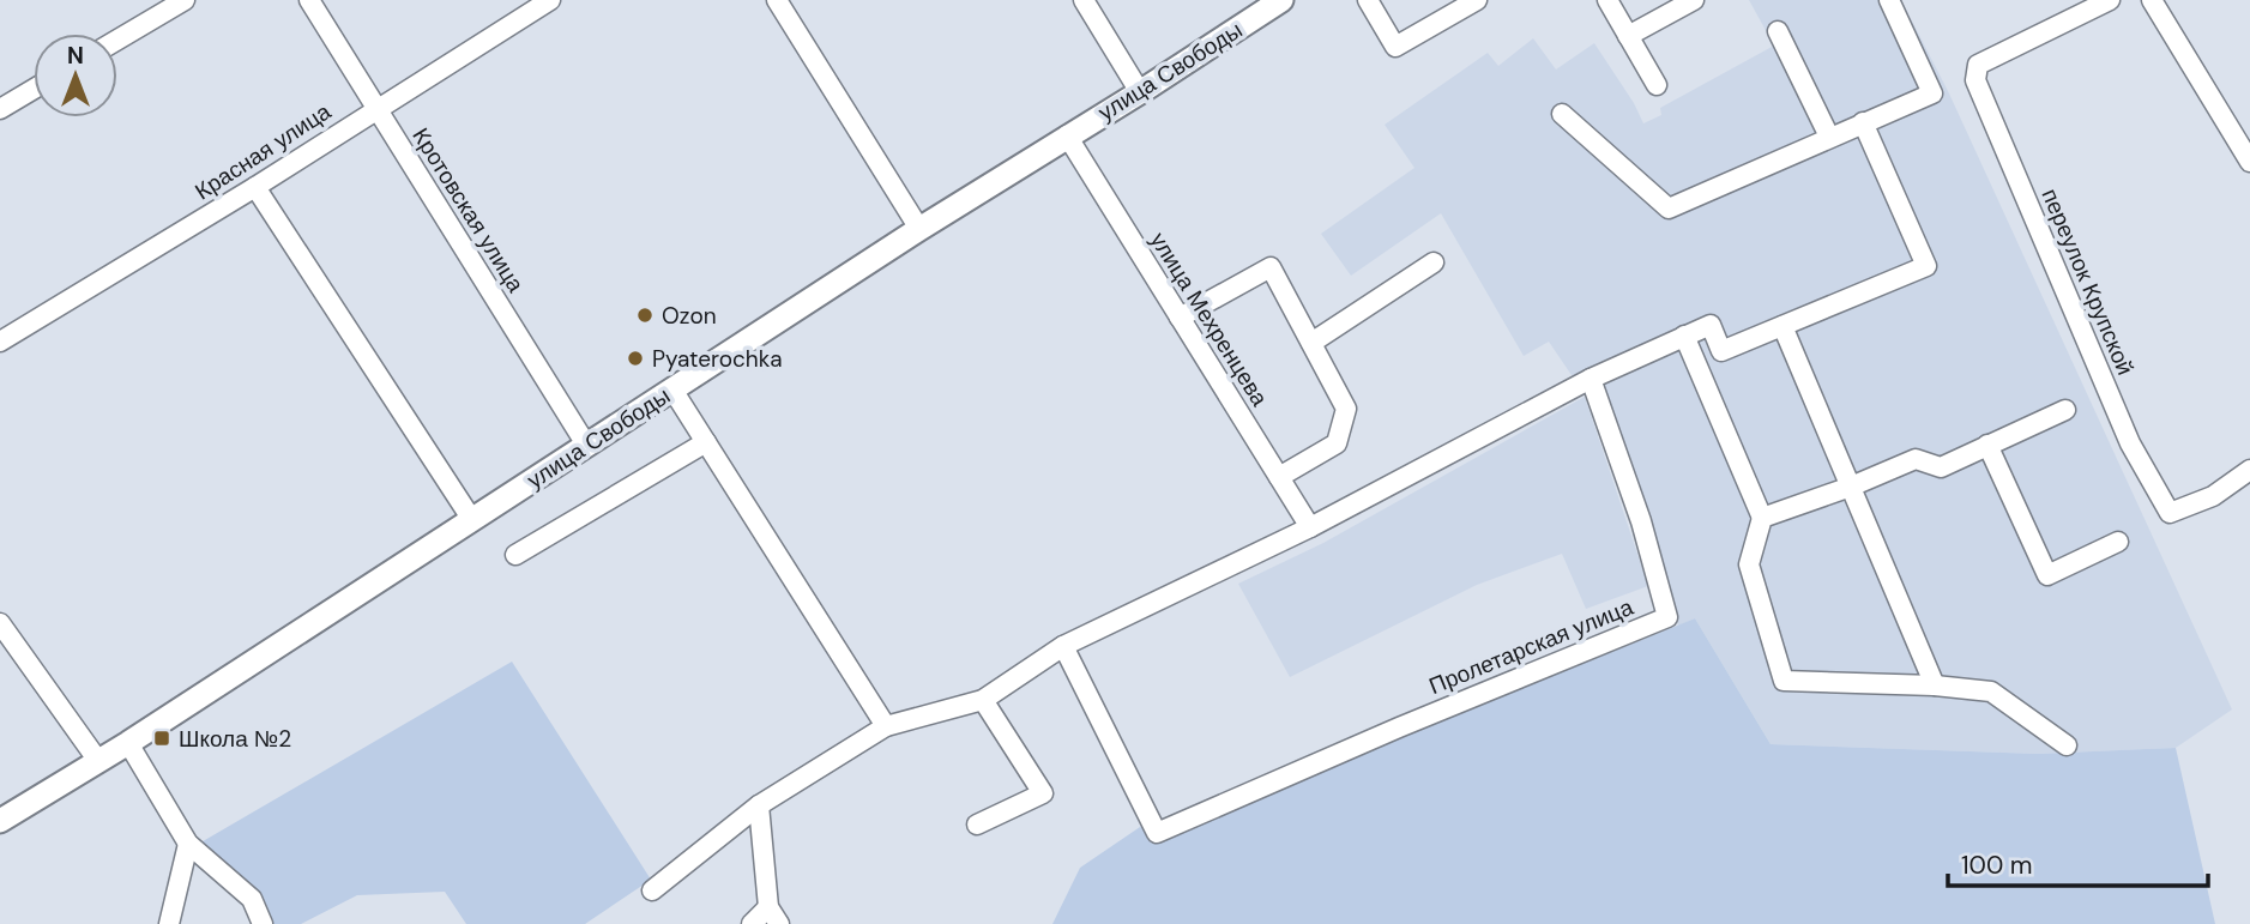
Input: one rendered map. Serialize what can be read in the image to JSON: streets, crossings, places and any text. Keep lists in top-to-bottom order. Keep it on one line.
{"streets":{"main road":["улица Свободы"],"street":["Красная улица","Кротовская улица","переулок Крупской","улица Мехренцева","Пролетарская улица"]},"crossings":[["улица Свободы","Кротовская улица"],["улица Свободы","улица Мехренцева"],["Красная улица","Кротовская улица"]],"places":{"other":["Ozon","Pyaterochka"],"transit":["Школа №2"]},"scale_bar":"100 m","north":"top"}
